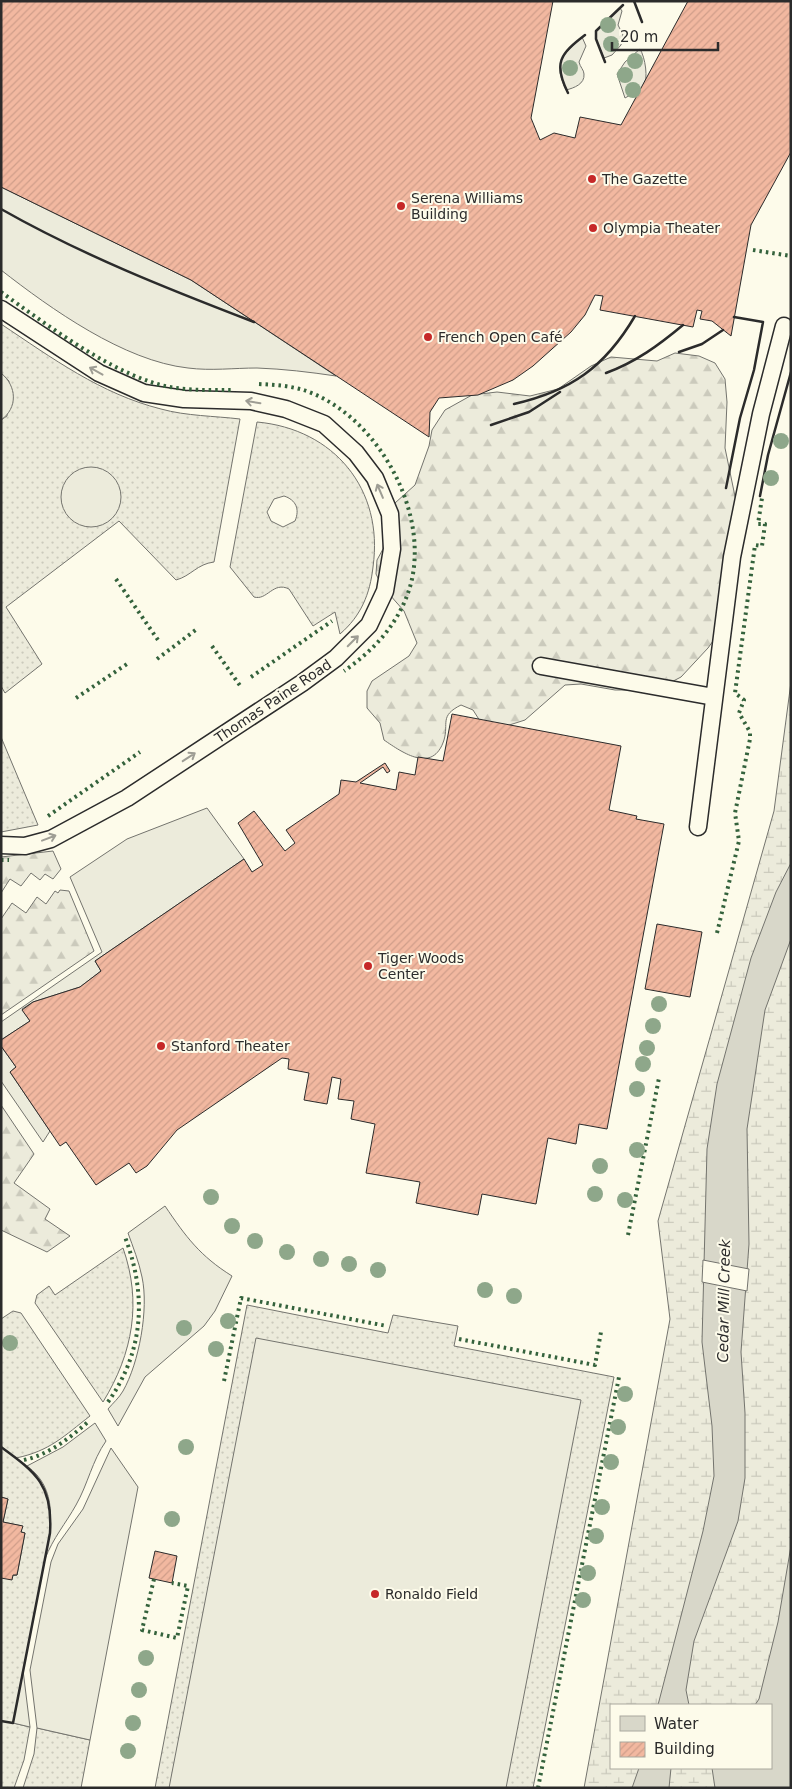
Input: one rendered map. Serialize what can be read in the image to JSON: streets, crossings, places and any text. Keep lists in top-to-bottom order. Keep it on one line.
{"streets":{"lane":["Thomas Paine Road"]},"water":["Cedar Mill Creek"],"places":["The Gazette","Serena Williams Building","Olympia Theater","French Open Café","Tiger Woods Center","Stanford Theater","Ronaldo Field"],"legend":["Water","Building"],"scale_bar":"20 m"}
